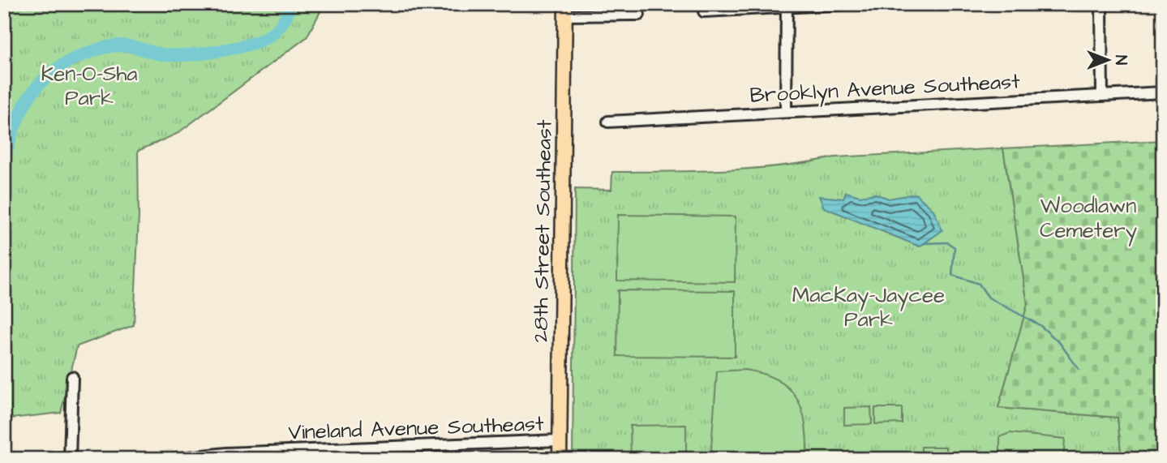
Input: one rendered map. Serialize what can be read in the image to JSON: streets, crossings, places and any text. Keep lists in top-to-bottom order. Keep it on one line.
{"streets":{"main road":["28th Street Southeast"],"street":["Brooklyn Avenue Southeast","Vineland Avenue Southeast"]},"crossings":[["28th Street Southeast","Vineland Avenue Southeast"]],"parks":["Ken-O-Sha Park","Woodlawn Cemetery","MacKay-Jaycee Park"],"north":"right"}
